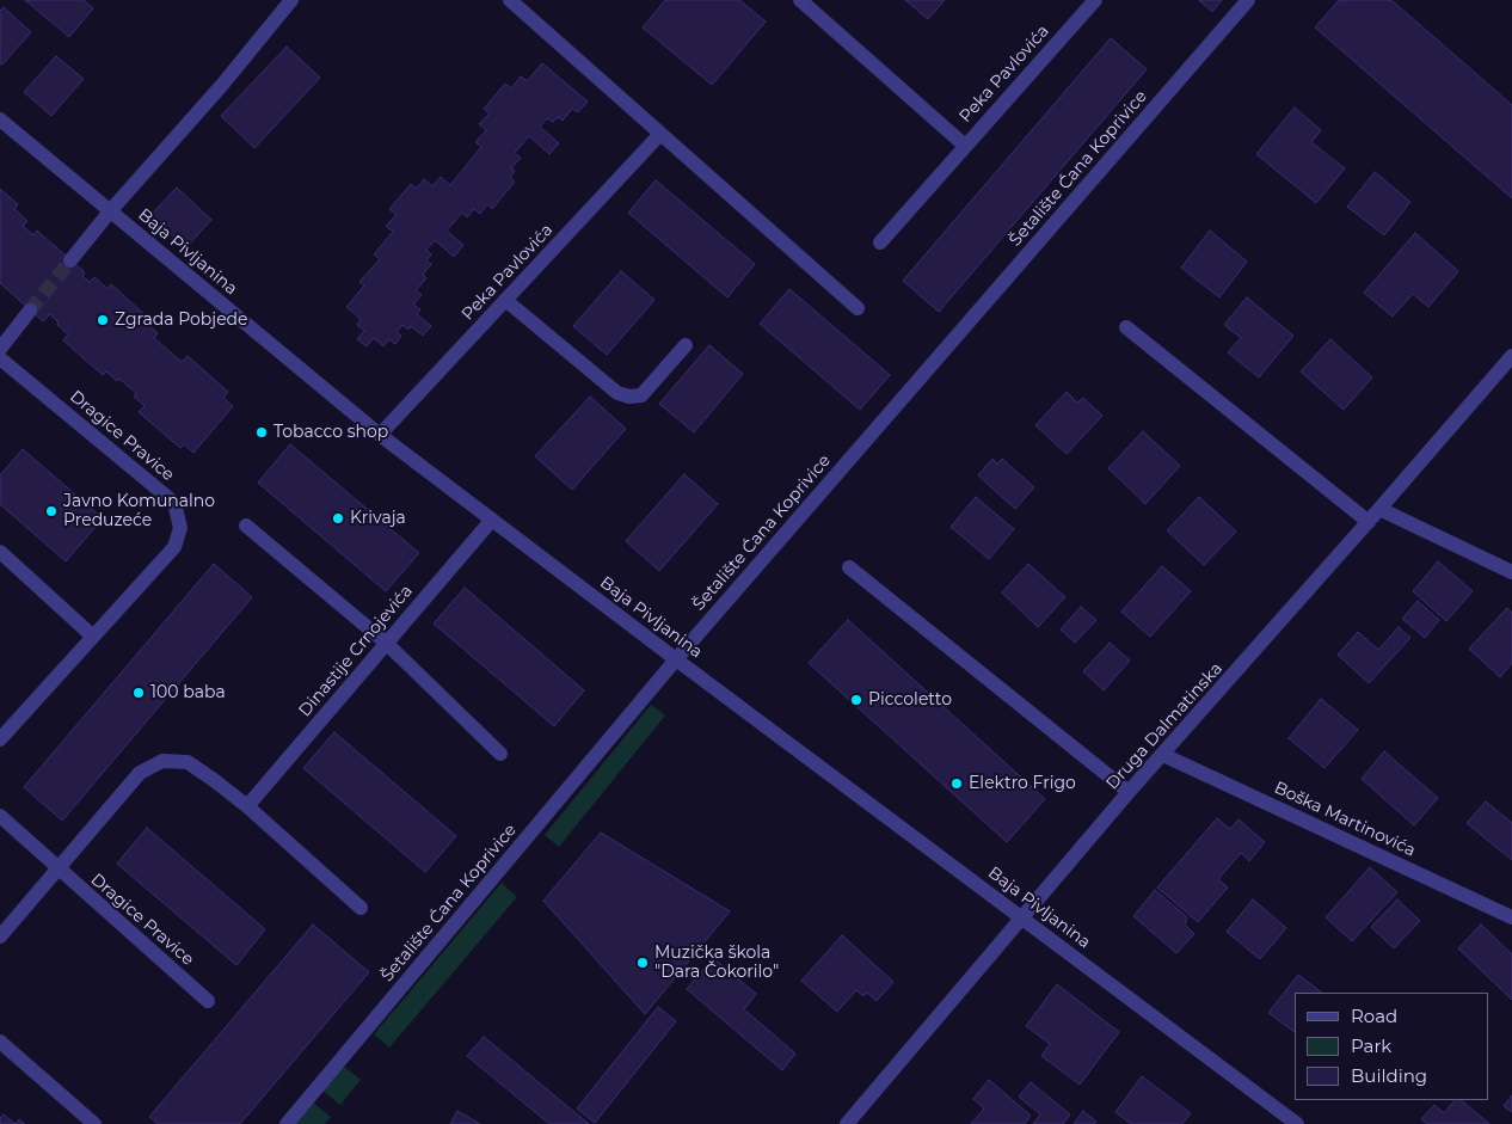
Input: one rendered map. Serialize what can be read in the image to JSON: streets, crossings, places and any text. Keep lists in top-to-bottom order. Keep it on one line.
{"streets":{"street":["Peka Pavlovića","Šetalište Ćana Koprivice","Baja Pivljanina","Dragice Pravice","Dinastije Crnojevića","Druga Dalmatinska","Boška Martinovića"]},"crossings":[["Peka Pavlovića","Baja Pivljanina"],["Šetalište Ćana Koprivice","Baja Pivljanina"],["Baja Pivljanina","Dinastije Crnojevića"],["Baja Pivljanina","Druga Dalmatinska"],["Druga Dalmatinska","Boška Martinovića"]],"places":["Zgrada Pobjede","Tobacco shop","Javno Komunalno Preduzeće","Krivaja","100 baba","Piccoletto","Elektro Frigo","Muzička škola \"Dara Čokorilo\""],"legend":["Road","Park","Building"]}
